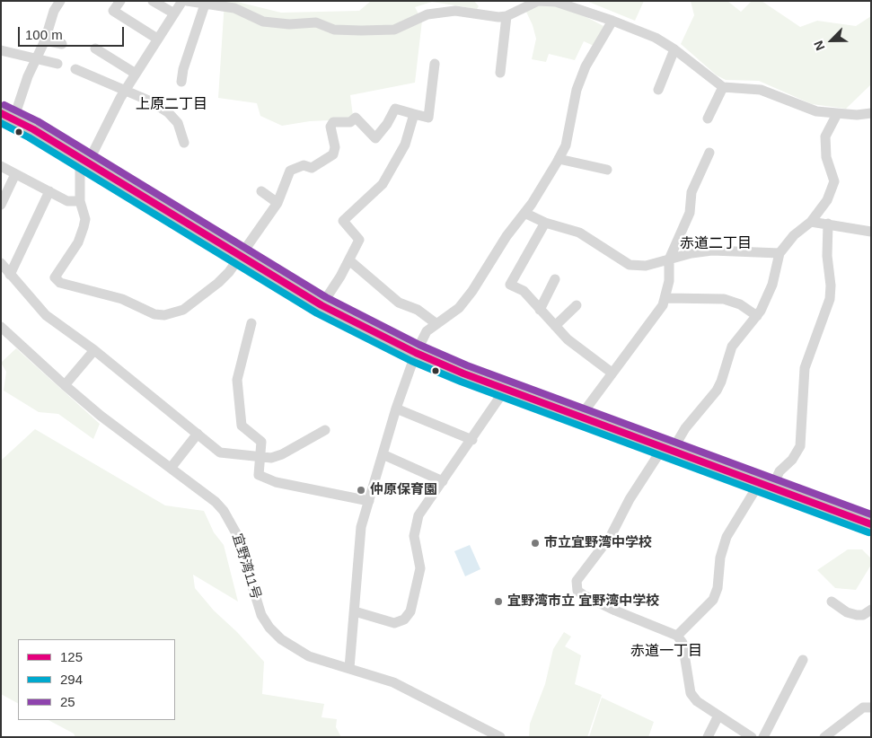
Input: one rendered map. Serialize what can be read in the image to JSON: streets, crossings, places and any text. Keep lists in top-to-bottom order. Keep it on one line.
{"streets":{"street":["宜野湾11号"]},"districts":["上原二丁目","赤道二丁目","赤道一丁目"],"places":["仲原保育園","市立宜野湾中学校","宜野湾市立 宜野湾中学校"],"lines":["transit line 25","transit line 125","transit line 294"],"legend":["125","294","25"],"scale_bar":"100 m","north":"bottom left"}
